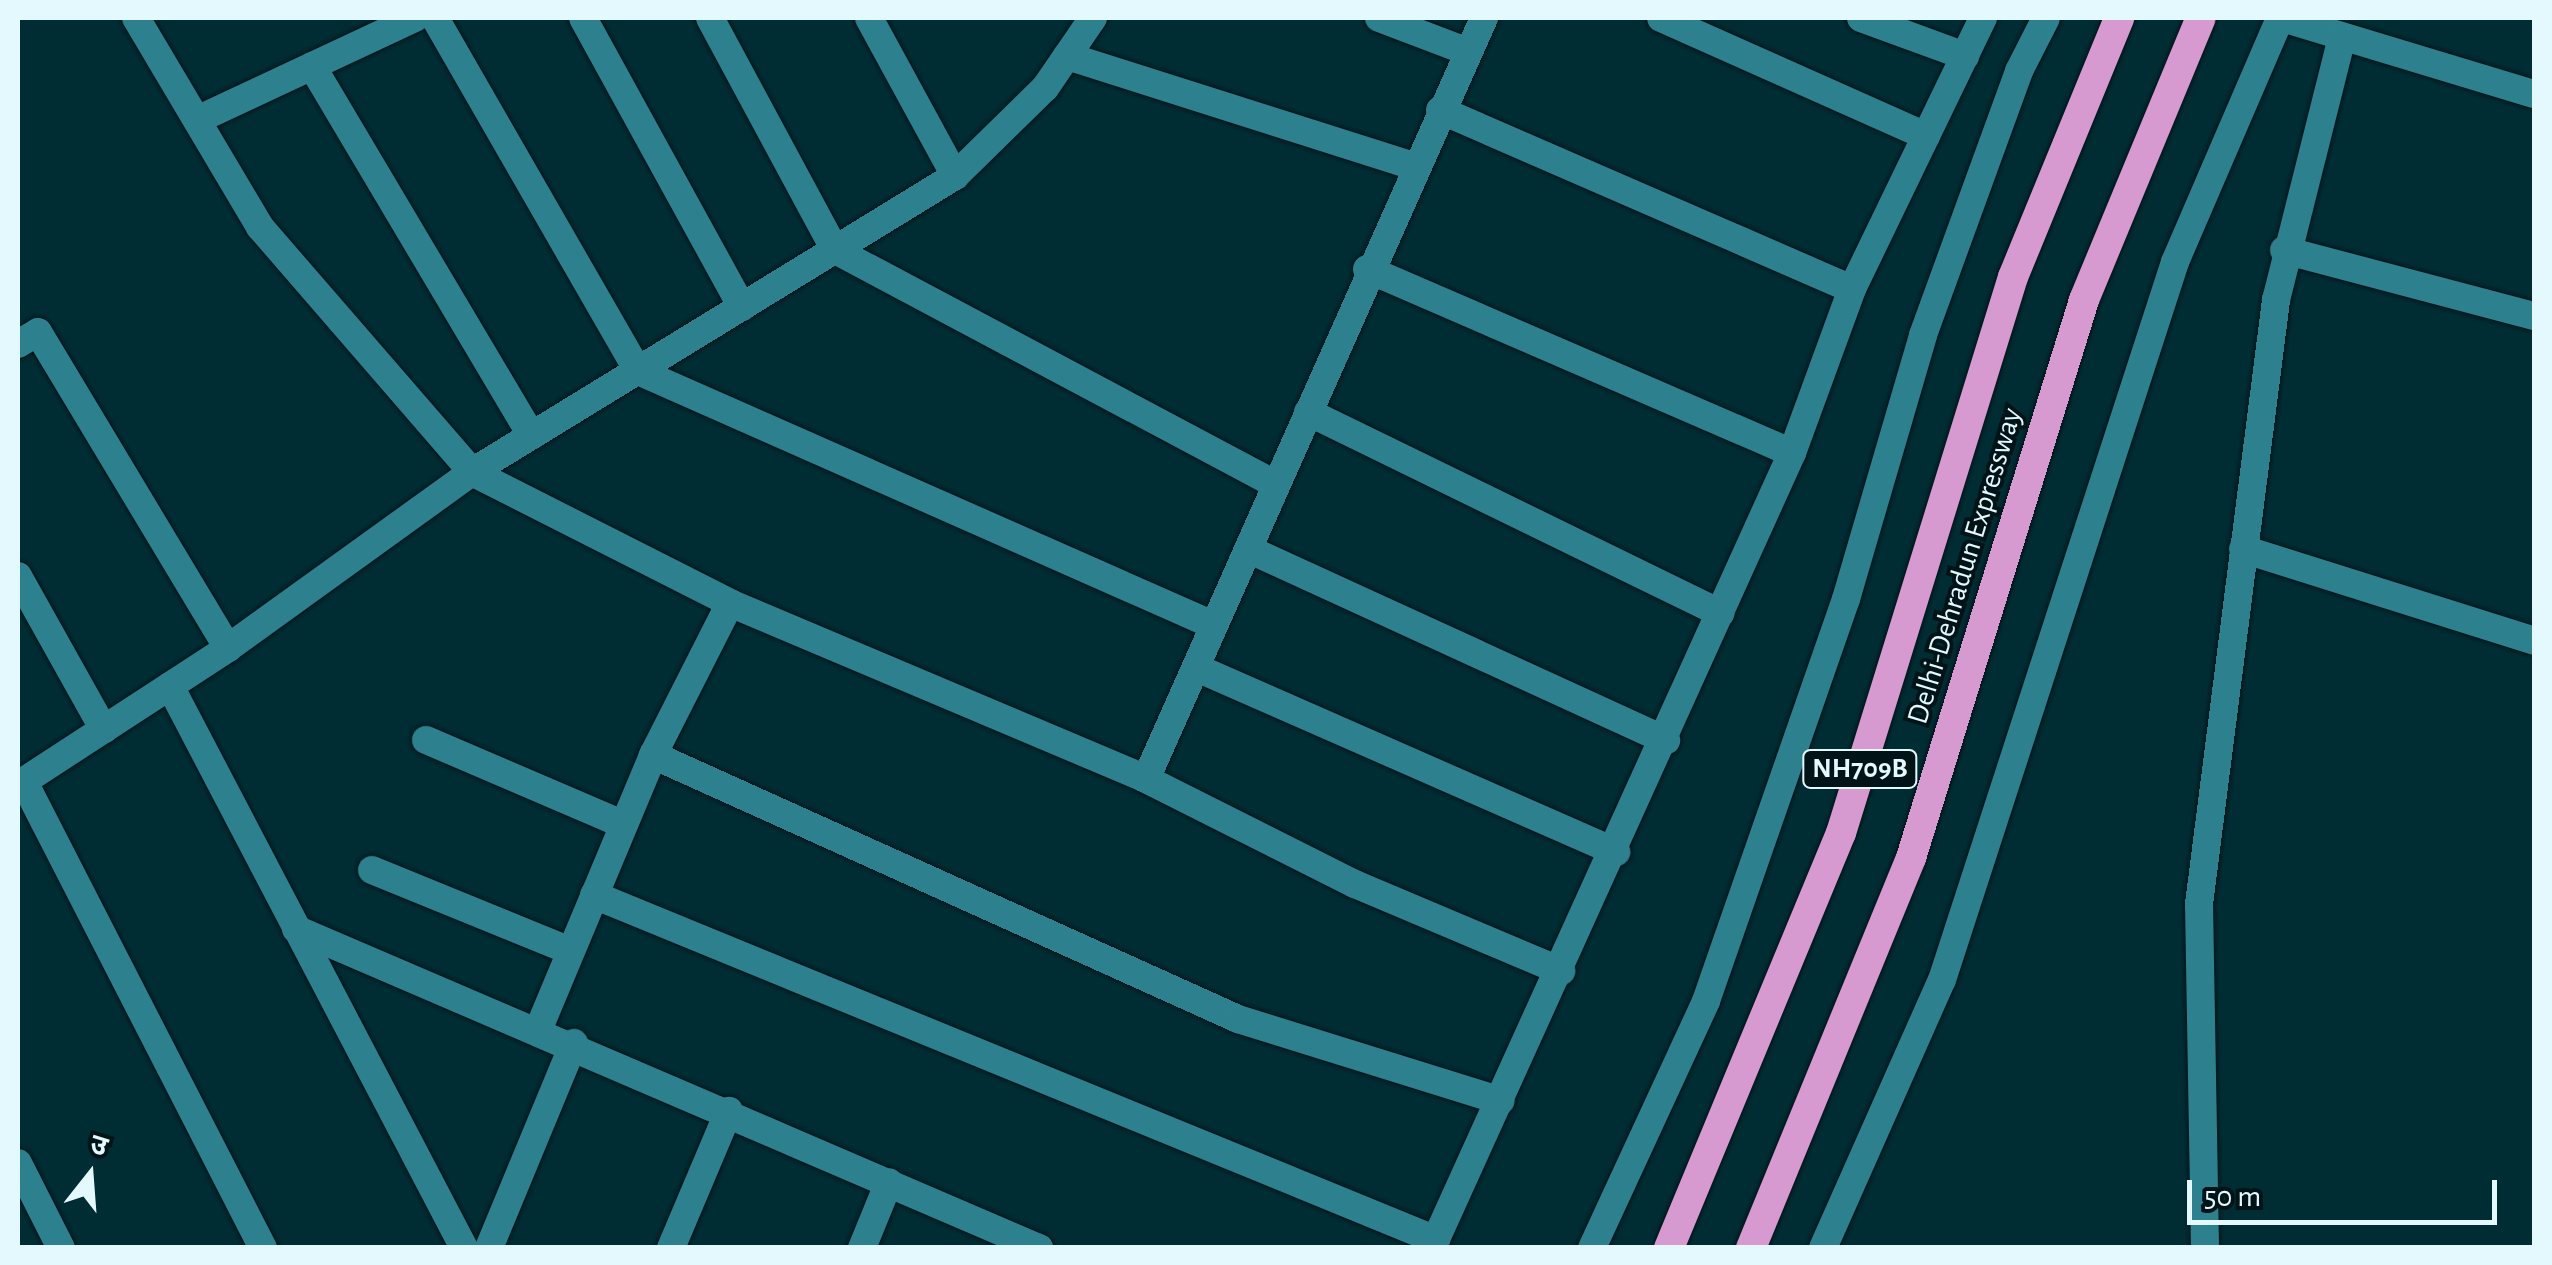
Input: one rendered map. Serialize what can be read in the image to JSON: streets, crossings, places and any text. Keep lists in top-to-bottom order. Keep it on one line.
{"streets":{"highway":["Delhi-Dehradun Expressway","NH709B"]},"scale_bar":"50 m","north":"top"}
